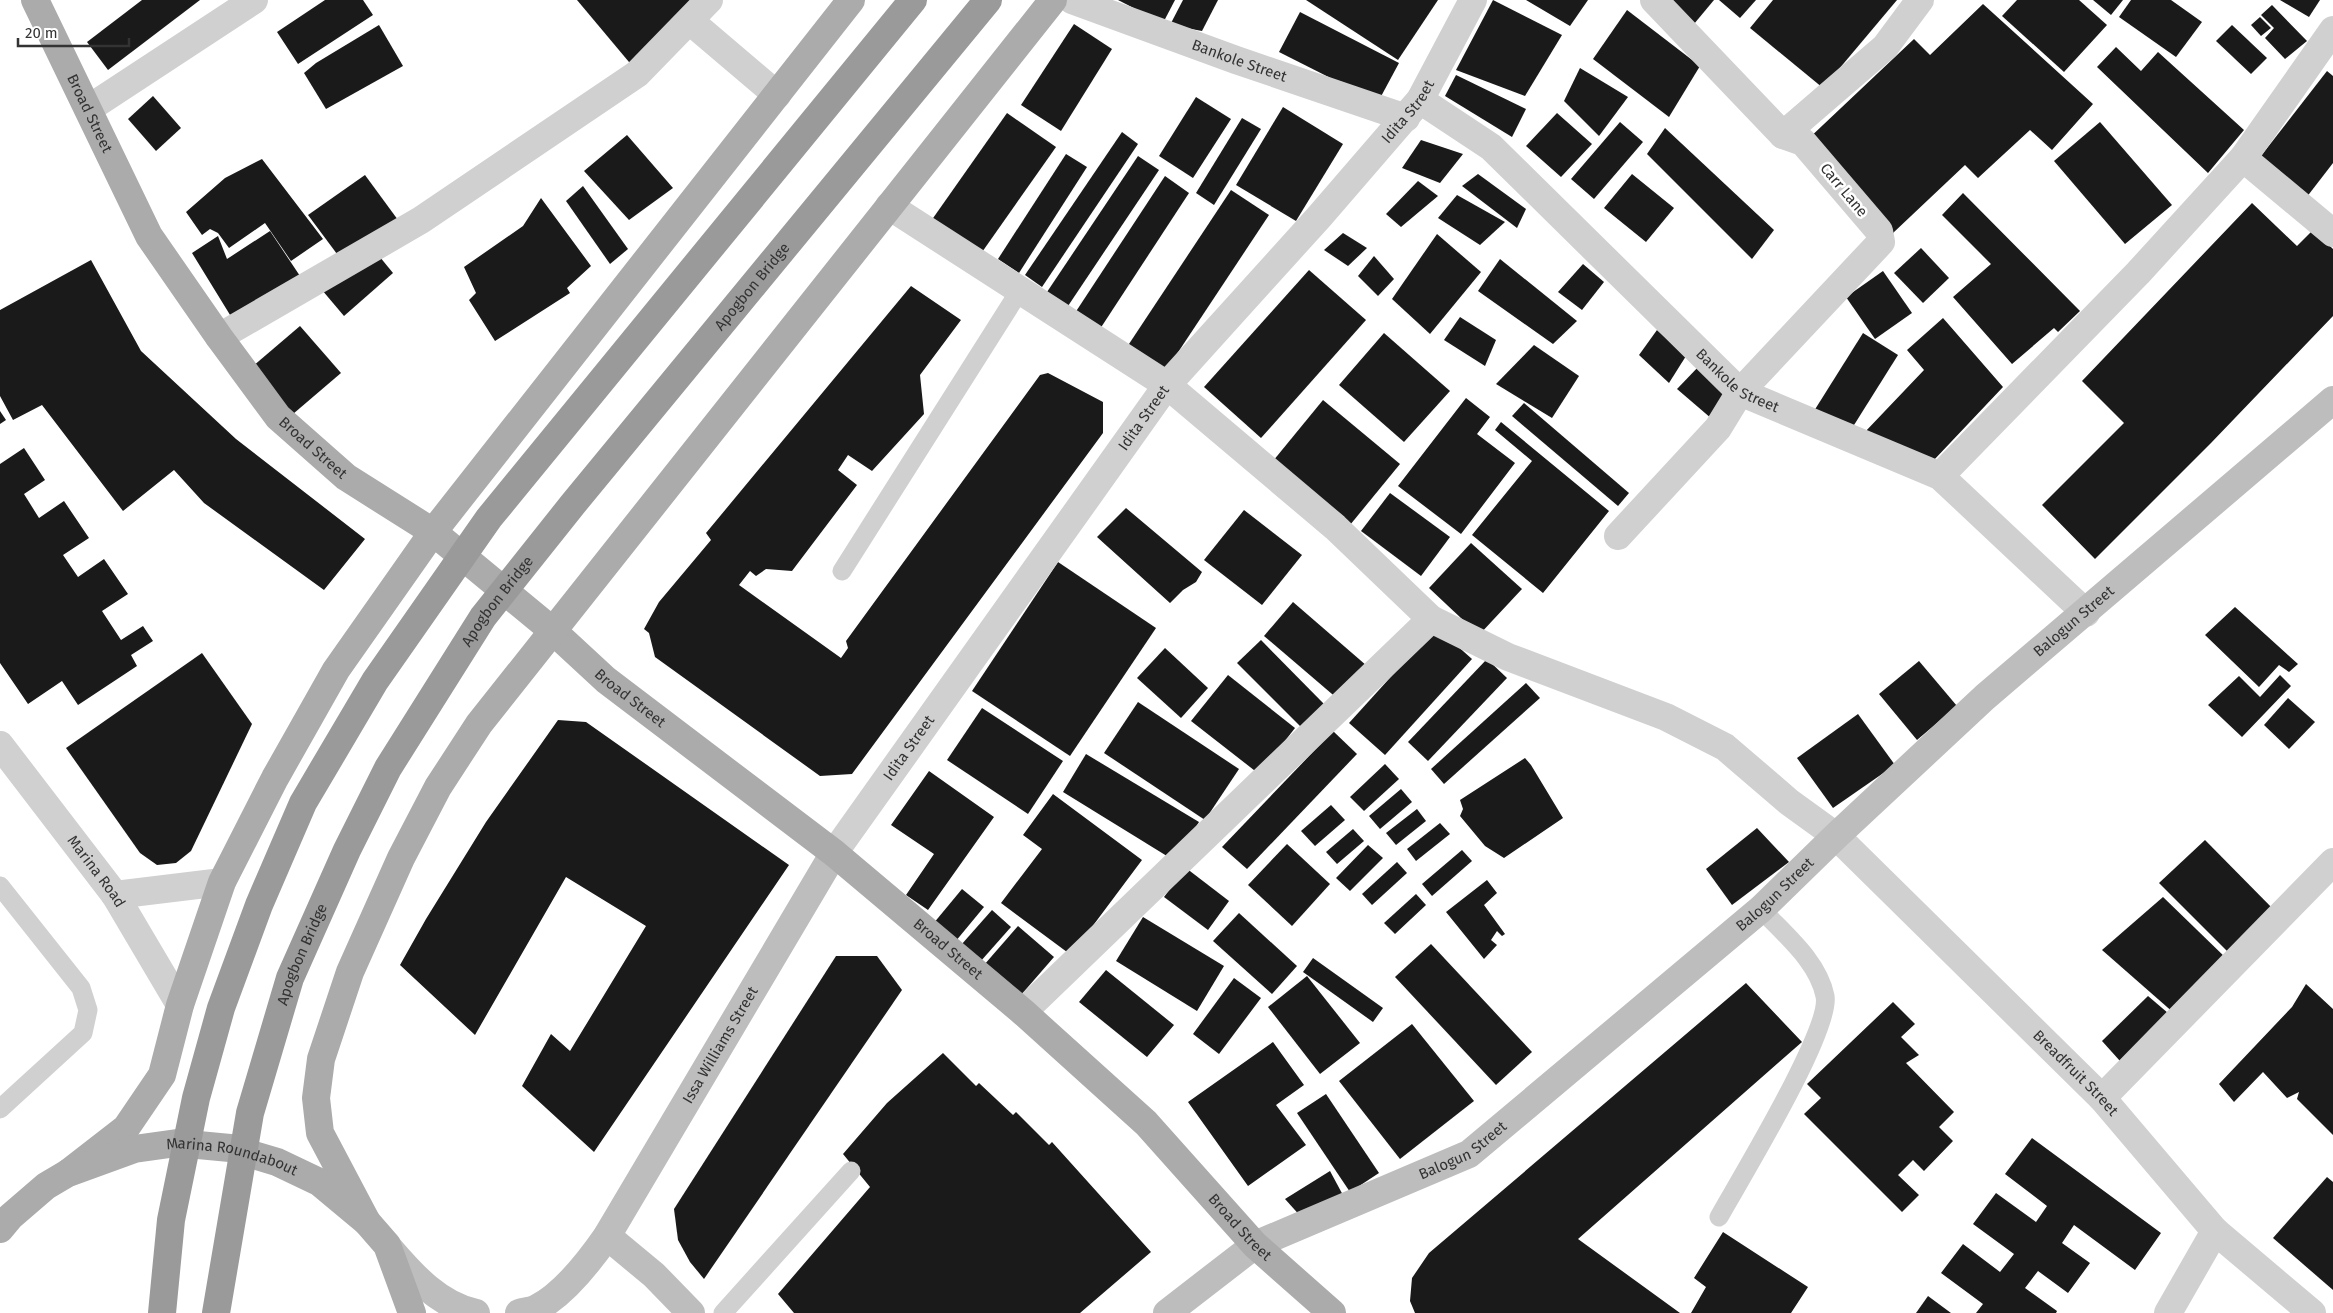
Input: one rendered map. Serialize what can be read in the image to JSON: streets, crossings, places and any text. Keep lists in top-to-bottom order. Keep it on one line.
{"streets":{"highway":["Apogbon Bridge"],"main road":["Broad Street","Balogun Street","Issa Williams Street","Marina Roundabout"],"street":["Bankole Street","Idita Street","Carr Lane","Marina Road","Breadfruit Street"]},"crossings":[["Bankole Street","Idita Street"],["Bankole Street","Carr Lane"],["Bankole Street","Balogun Street"],["Idita Street","Broad Street"],["Idita Street","Issa Williams Street"],["Idita Street","Breadfruit Street"],["Broad Street","Balogun Street"],["Broad Street","Issa Williams Street"],["Balogun Street","Breadfruit Street"]],"scale_bar":"20 m"}
